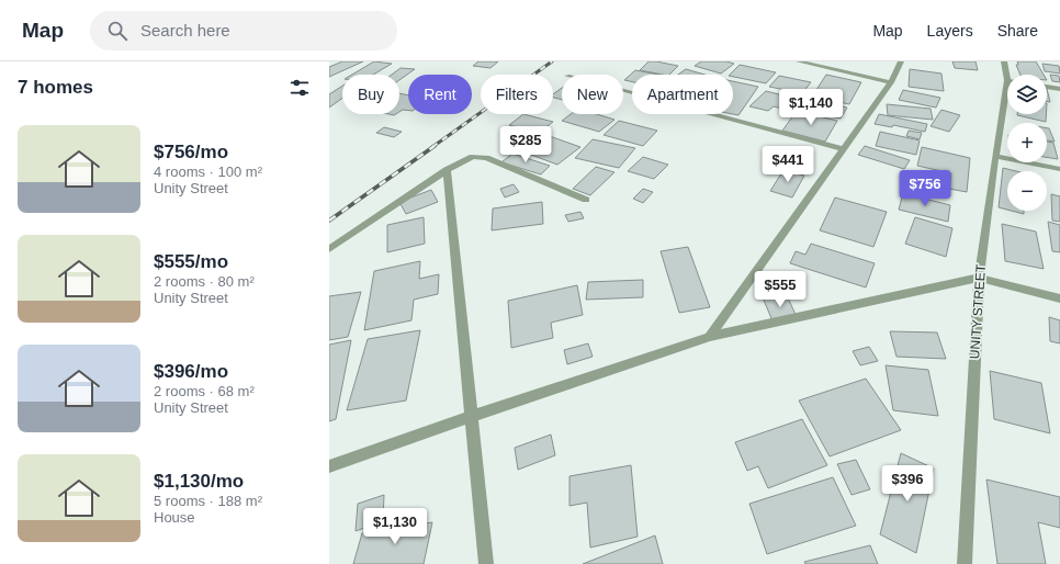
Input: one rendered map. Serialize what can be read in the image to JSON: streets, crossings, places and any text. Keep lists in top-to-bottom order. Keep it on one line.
{"streets":{"street":["UNITY STREET"]},"page":{"header":"Map","search":"Search here","nav":["Map","Layers","Share"],"heading":"7 homes","map_buttons":["+","−"],"chip":["Buy","Rent","Filters","New","Apartment"],"price":["$1,140","$285","$441","$756","$555","$396","$1,130"],"list":[{"name":"$756/mo","note":"4 rooms · 100 m² · Unity Street"},{"name":"$555/mo","note":"2 rooms · 80 m² · Unity Street"},{"name":"$396/mo","note":"2 rooms · 68 m² · Unity Street"},{"name":"$1,130/mo","note":"5 rooms · 188 m² · House"}]}}
